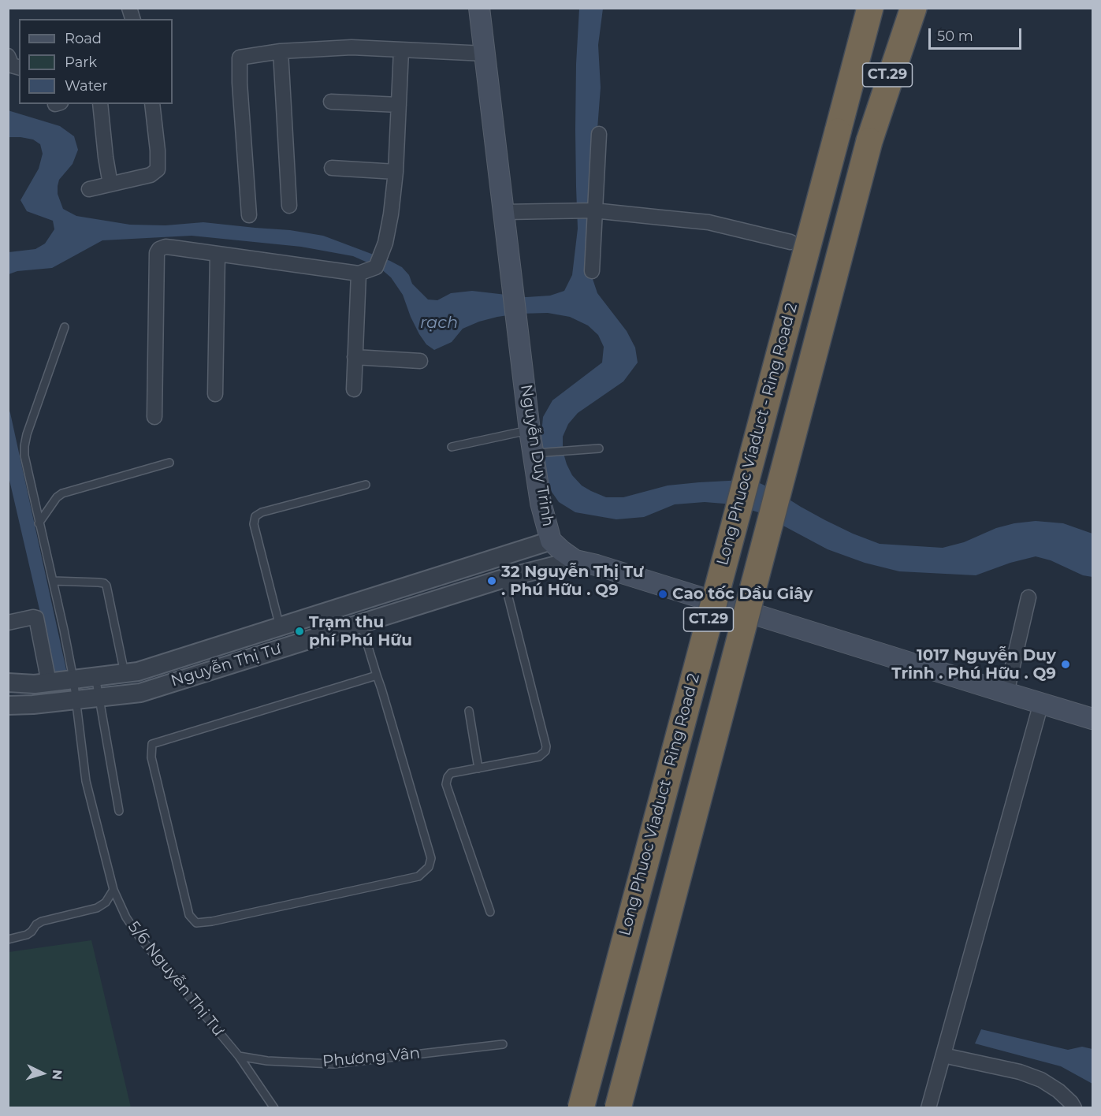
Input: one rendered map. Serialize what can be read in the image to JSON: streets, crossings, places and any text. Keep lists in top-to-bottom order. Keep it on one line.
{"streets":{"highway":["CT.29","Long Phuoc Viaduct - Ring Road 2"],"main road":["Nguyễn Duy Trinh"],"street":["Nguyễn Thị Tư"],"lane":["5/6 Nguyễn Thị Tư","Phương Vân"]},"crossings":[["Nguyễn Duy Trinh","Nguyễn Thị Tư"],["Nguyễn Thị Tư","5/6 Nguyễn Thị Tư"],["5/6 Nguyễn Thị Tư","Phương Vân"]],"water":["rạch"],"places":["32 Nguyễn Thị Tư . Phú Hữu . Q9","Cao tốc Dầu Giây","Trạm thu phí Phú Hữu","1017 Nguyễn Duy Trinh . Phú Hữu . Q9"],"legend":["Road","Park","Water"],"scale_bar":"50 m","north":"right"}
